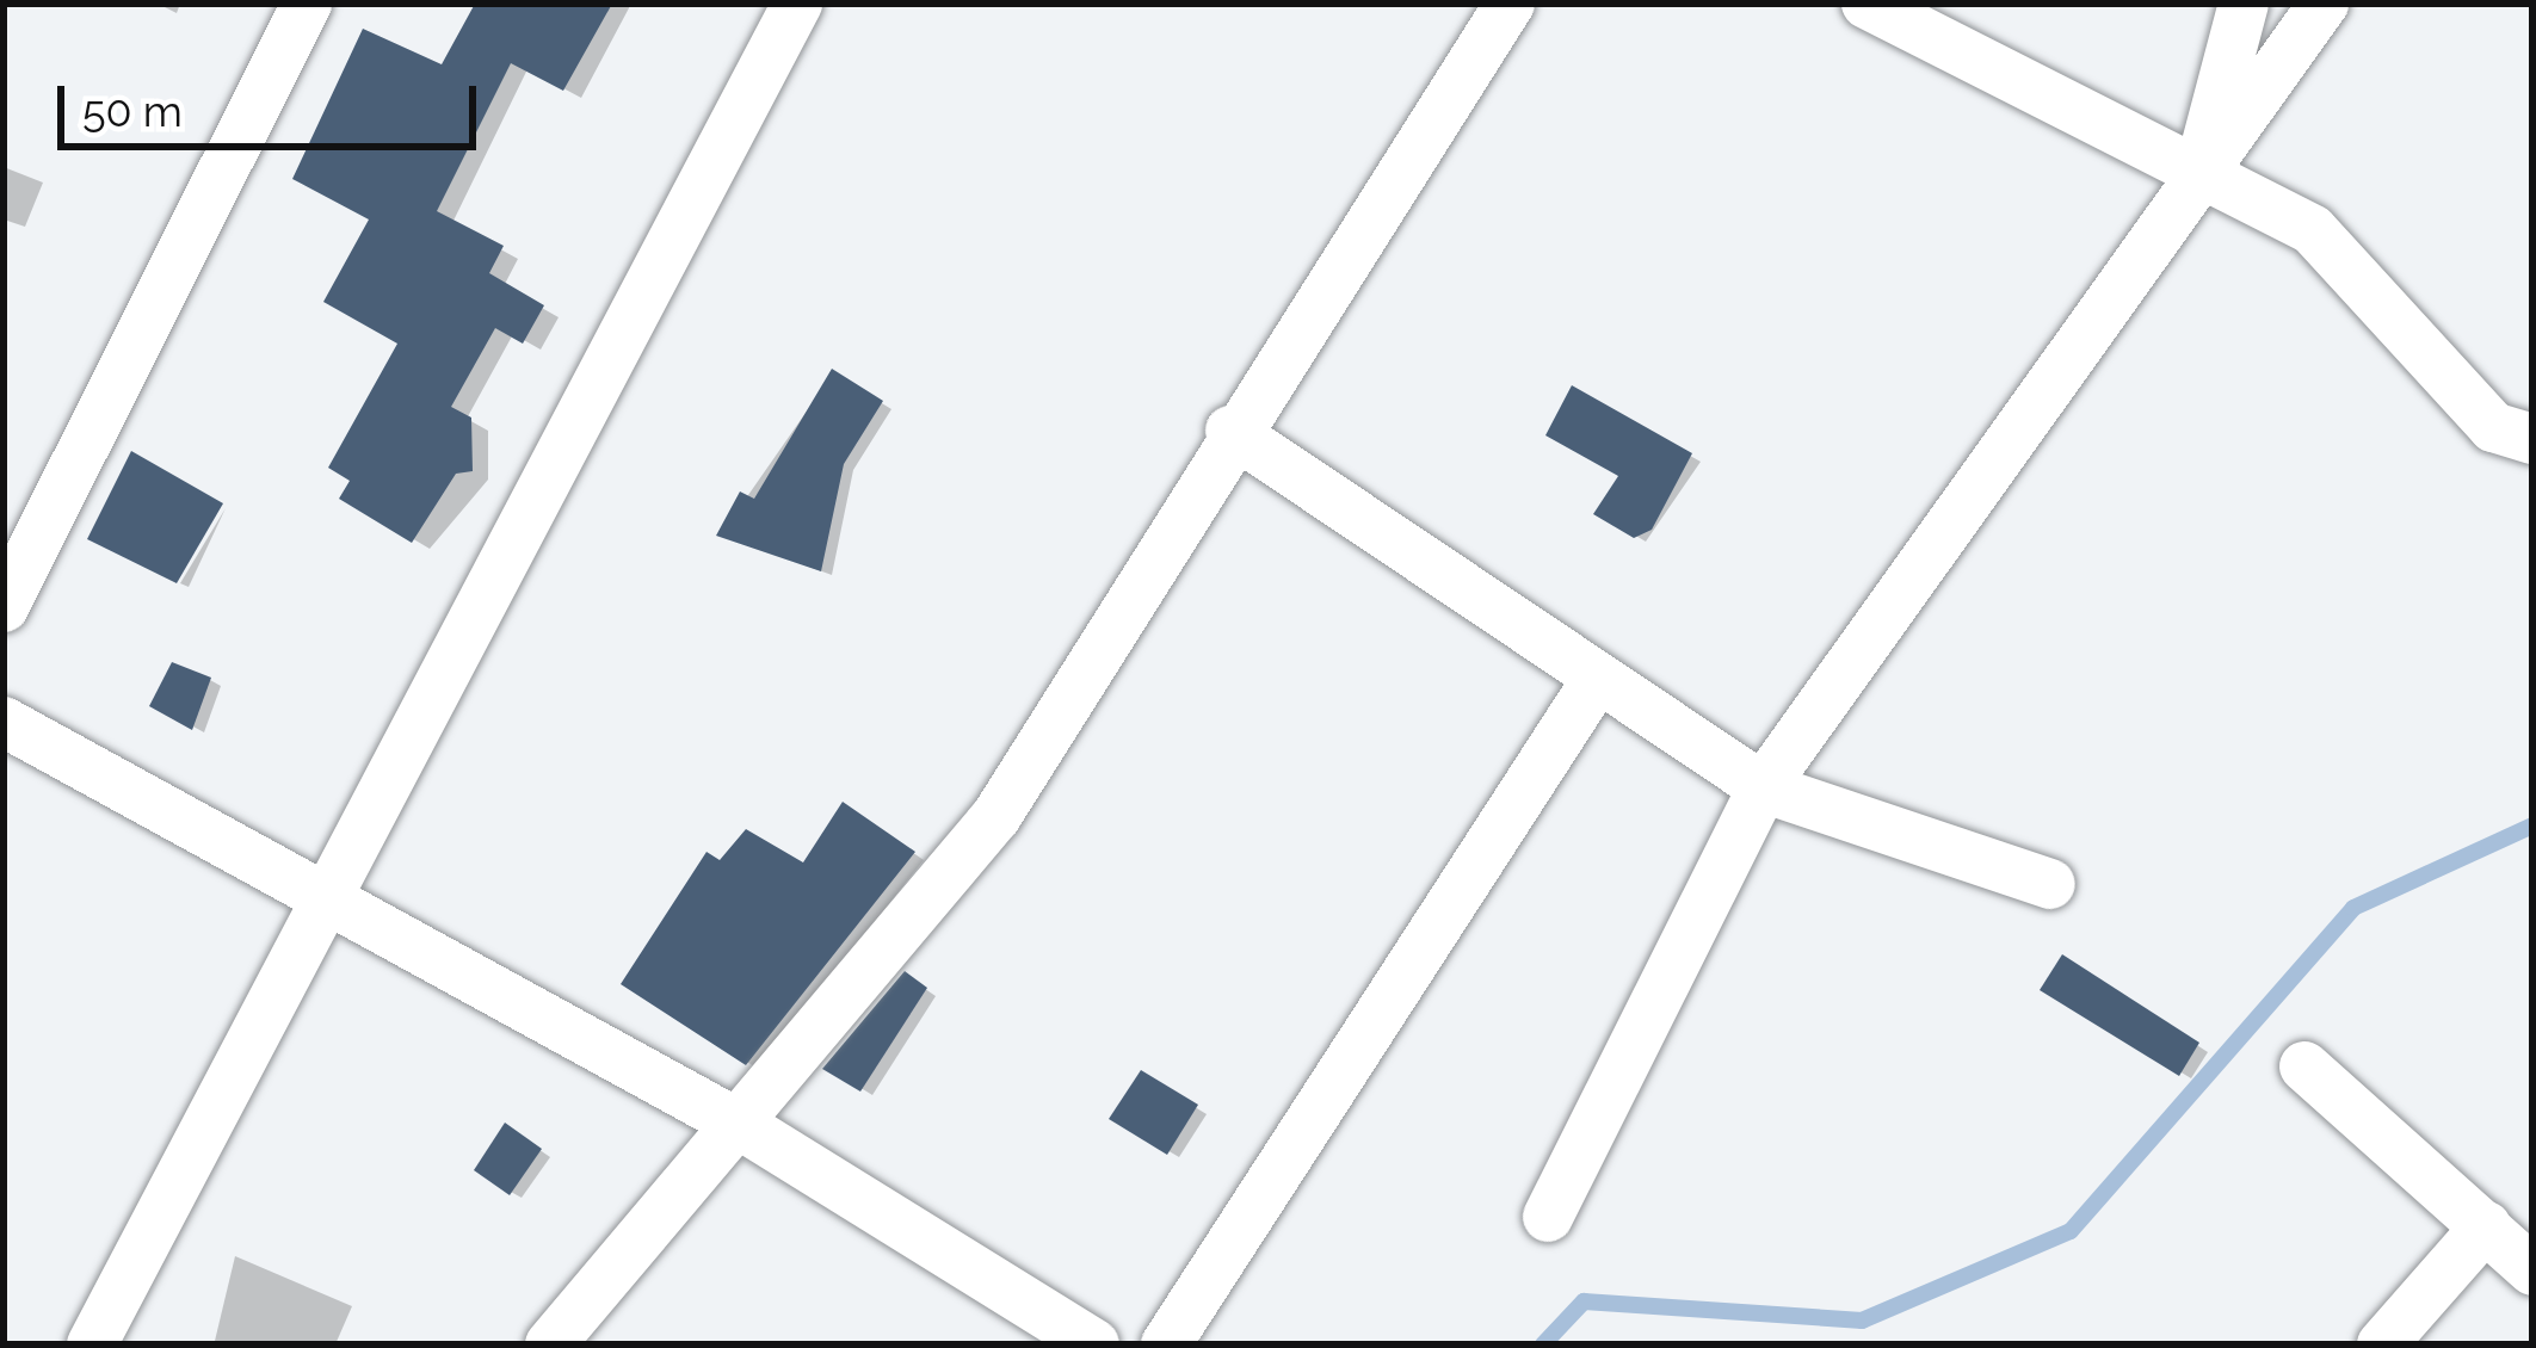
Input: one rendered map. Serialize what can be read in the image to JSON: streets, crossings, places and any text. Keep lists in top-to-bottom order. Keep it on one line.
{"scale_bar":"50 m"}
